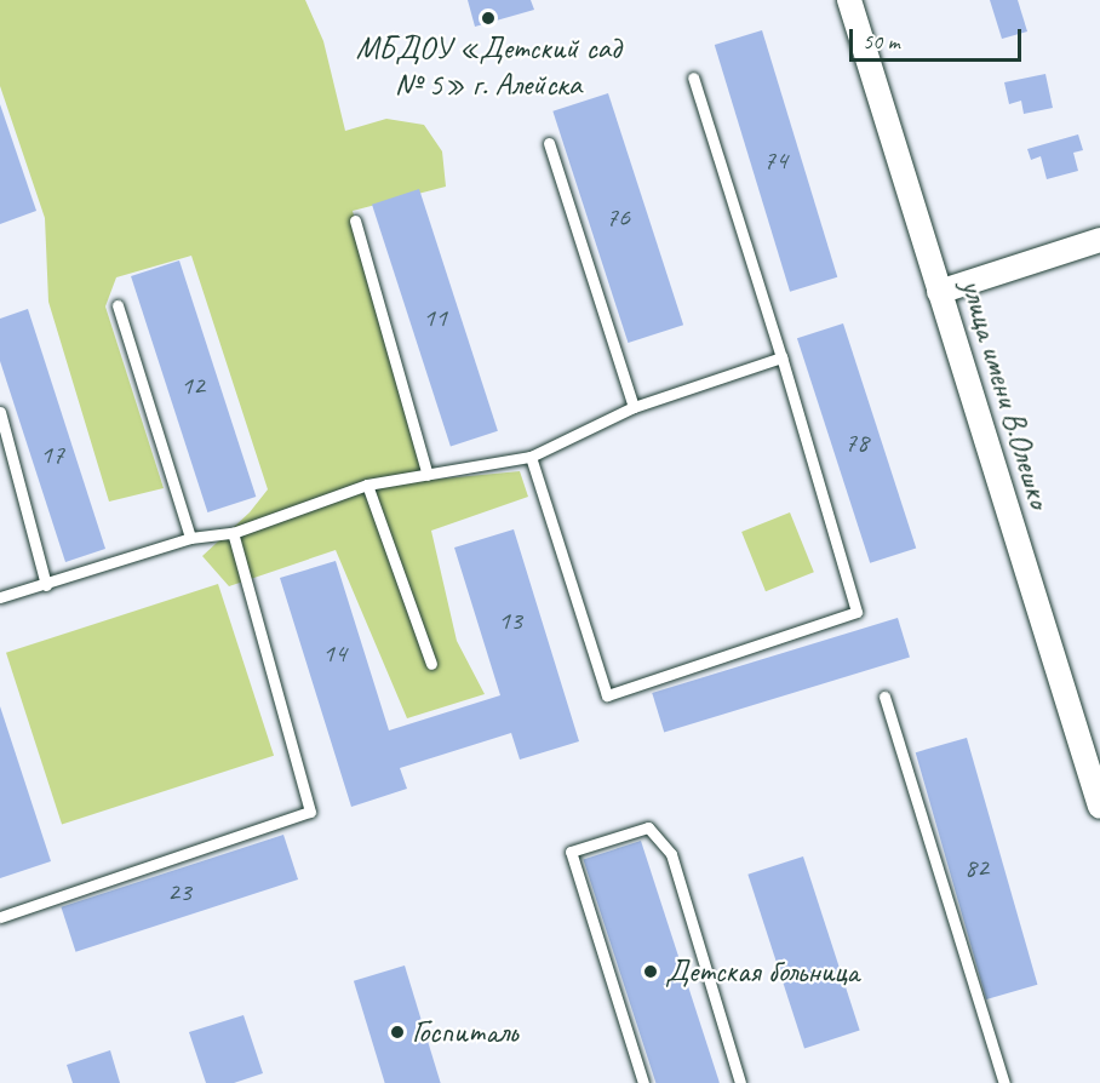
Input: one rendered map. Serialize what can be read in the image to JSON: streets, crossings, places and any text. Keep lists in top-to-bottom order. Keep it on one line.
{"streets":{"street":["улица имени В.Олешко"]},"places":["МБДОУ «Детский сад № 5» г. Алейска","Детская больница","Госпиталь"],"house_numbers":["74","76","11","12","78","17","13","14","82","23"],"scale_bar":"50 m"}
